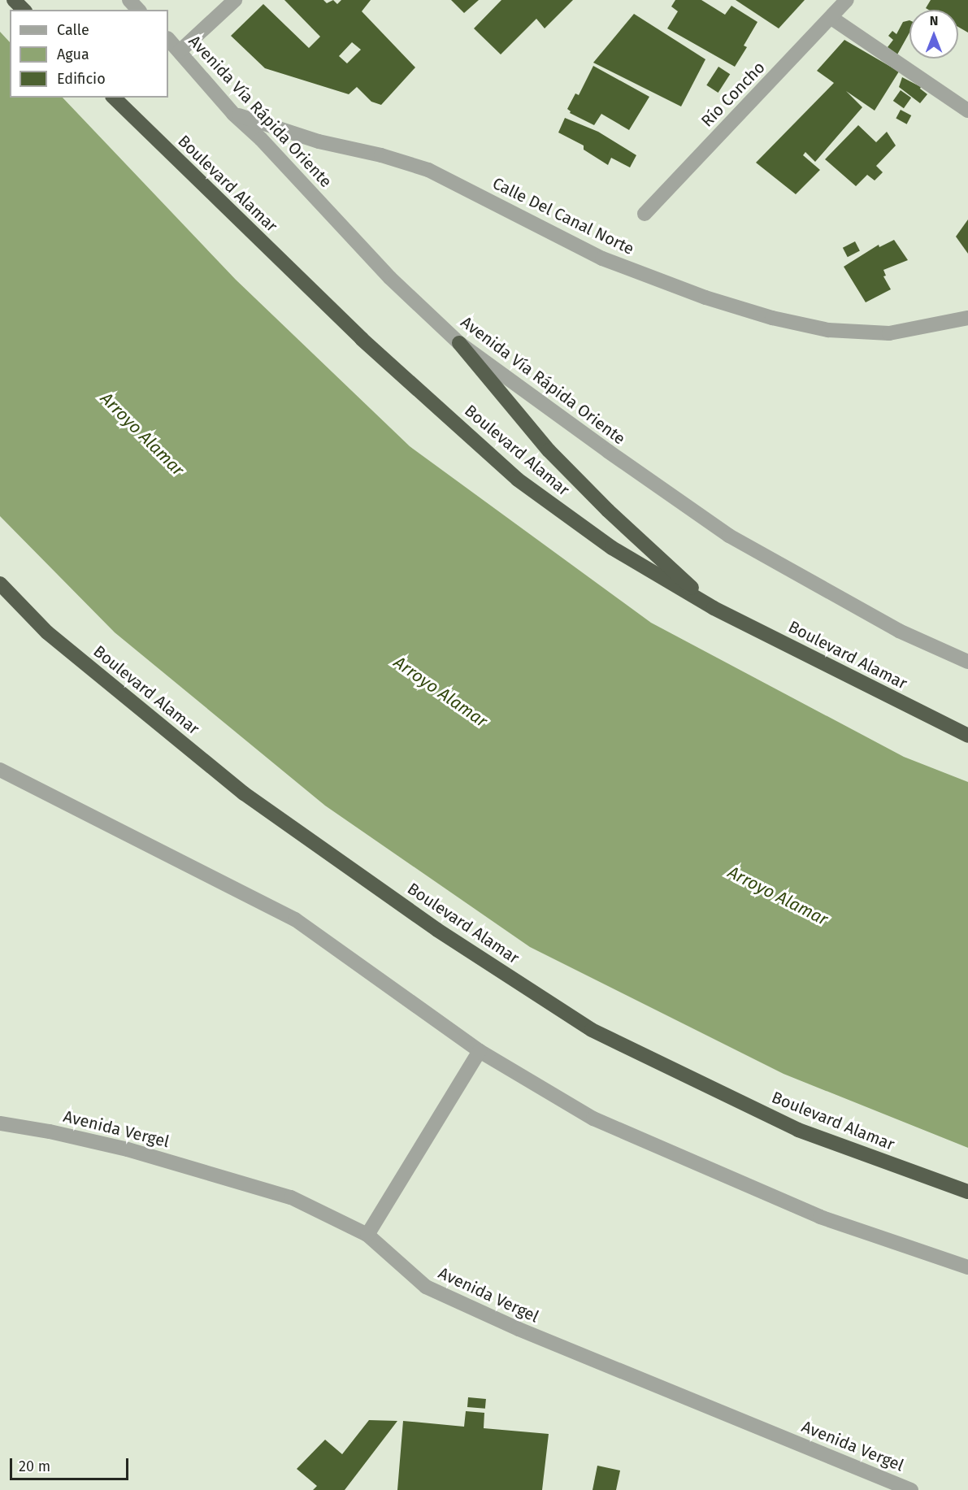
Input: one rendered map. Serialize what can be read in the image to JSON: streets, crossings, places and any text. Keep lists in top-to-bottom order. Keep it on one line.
{"streets":{"highway":["Boulevard Alamar"],"street":["Río Concho","Avenida Vía Rápida Oriente","Calle Del Canal Norte","Avenida Vergel"]},"crossings":[["Avenida Vía Rápida Oriente","Calle Del Canal Norte"]],"water":["Arroyo Alamar"],"legend":["Calle","Agua","Edificio"],"scale_bar":"20 m","north":"top"}
